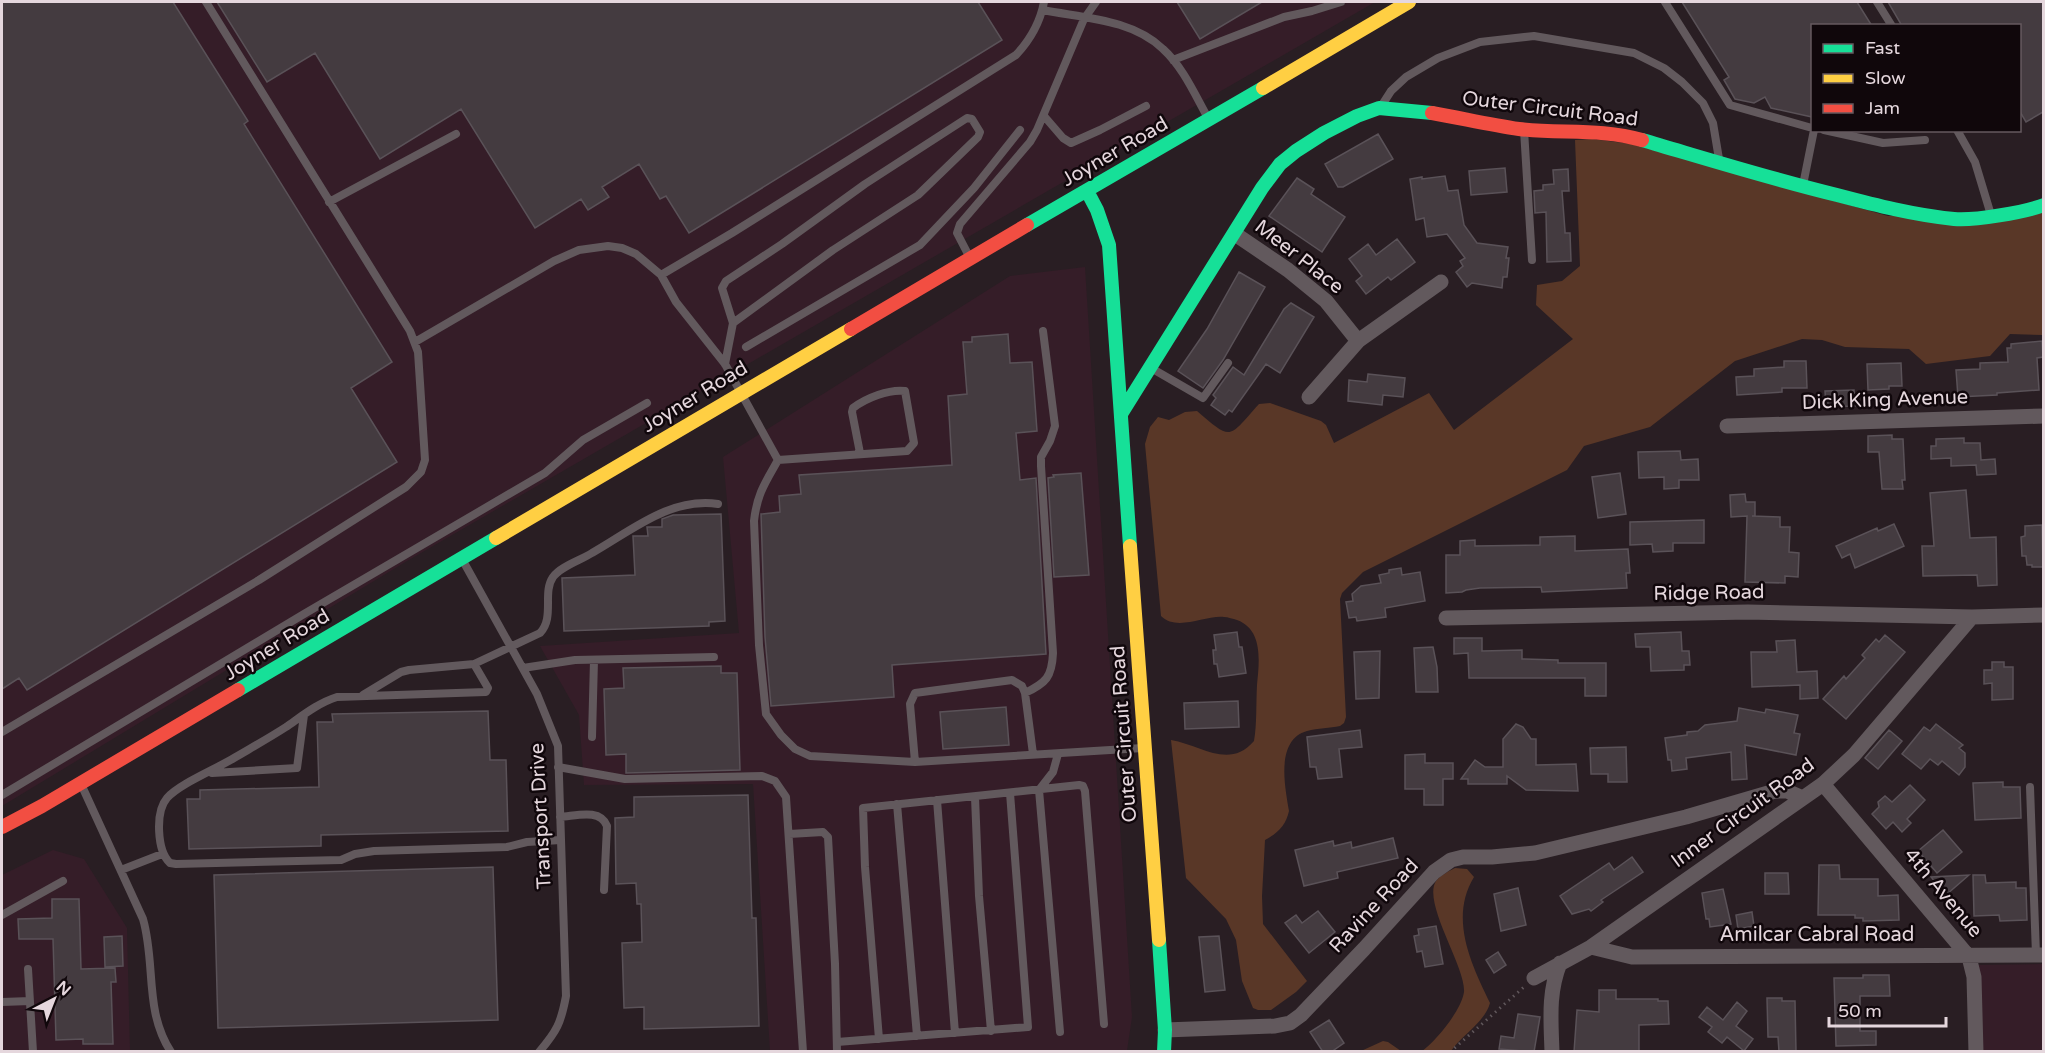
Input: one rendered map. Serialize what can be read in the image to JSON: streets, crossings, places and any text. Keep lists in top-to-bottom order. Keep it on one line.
{"streets":{"street":["Outer Circuit Road","Joyner Road","Meer Place","Dick King Avenue","Ridge Road","Inner Circuit Road","4th Avenue","Ravine Road","Amilcar Cabral Road"],"lane":["Transport Drive"]},"crossings":[["Outer Circuit Road","Joyner Road"],["Outer Circuit Road","Meer Place"],["Outer Circuit Road","Ravine Road"],["Joyner Road","Transport Drive"],["Ridge Road","Inner Circuit Road"],["Inner Circuit Road","4th Avenue"],["Inner Circuit Road","Ravine Road"],["Inner Circuit Road","Amilcar Cabral Road"],["4th Avenue","Amilcar Cabral Road"]],"legend":["Fast","Slow","Jam"],"scale_bar":"50 m","north":"top right"}
